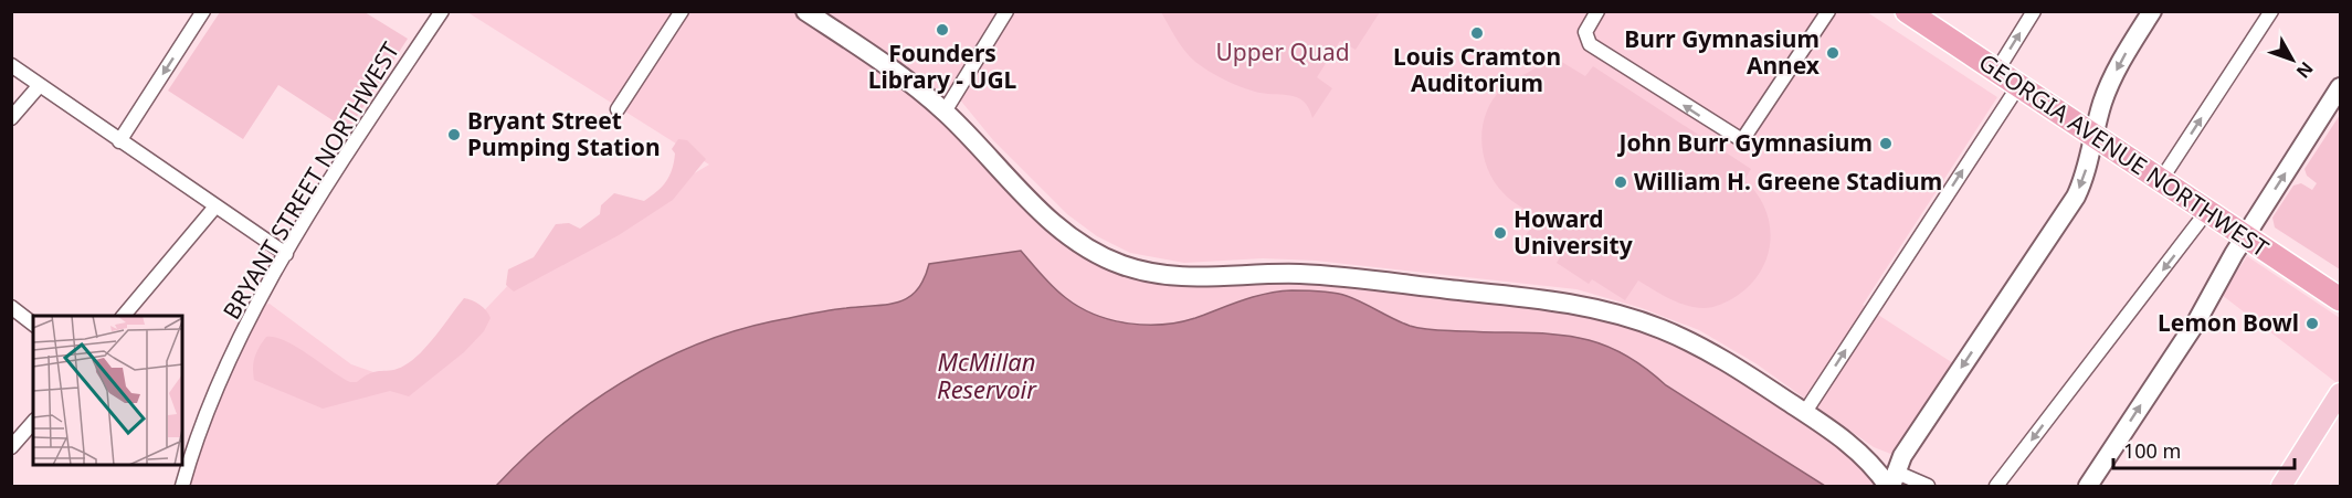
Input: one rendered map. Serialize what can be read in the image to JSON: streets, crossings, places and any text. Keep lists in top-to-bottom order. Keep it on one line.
{"streets":{"highway":["GEORGIA AVENUE NORTHWEST"],"street":["BRYANT STREET NORTHWEST"]},"water":["McMillan Reservoir"],"parks":["Upper Quad"],"places":["Founders Library - UGL","Louis Cramton Auditorium","Burr Gymnasium Annex","Bryant Street Pumping Station","John Burr Gymnasium","William H. Greene Stadium","Howard University","Lemon Bowl"],"scale_bar":"100 m","north":"bottom right"}
